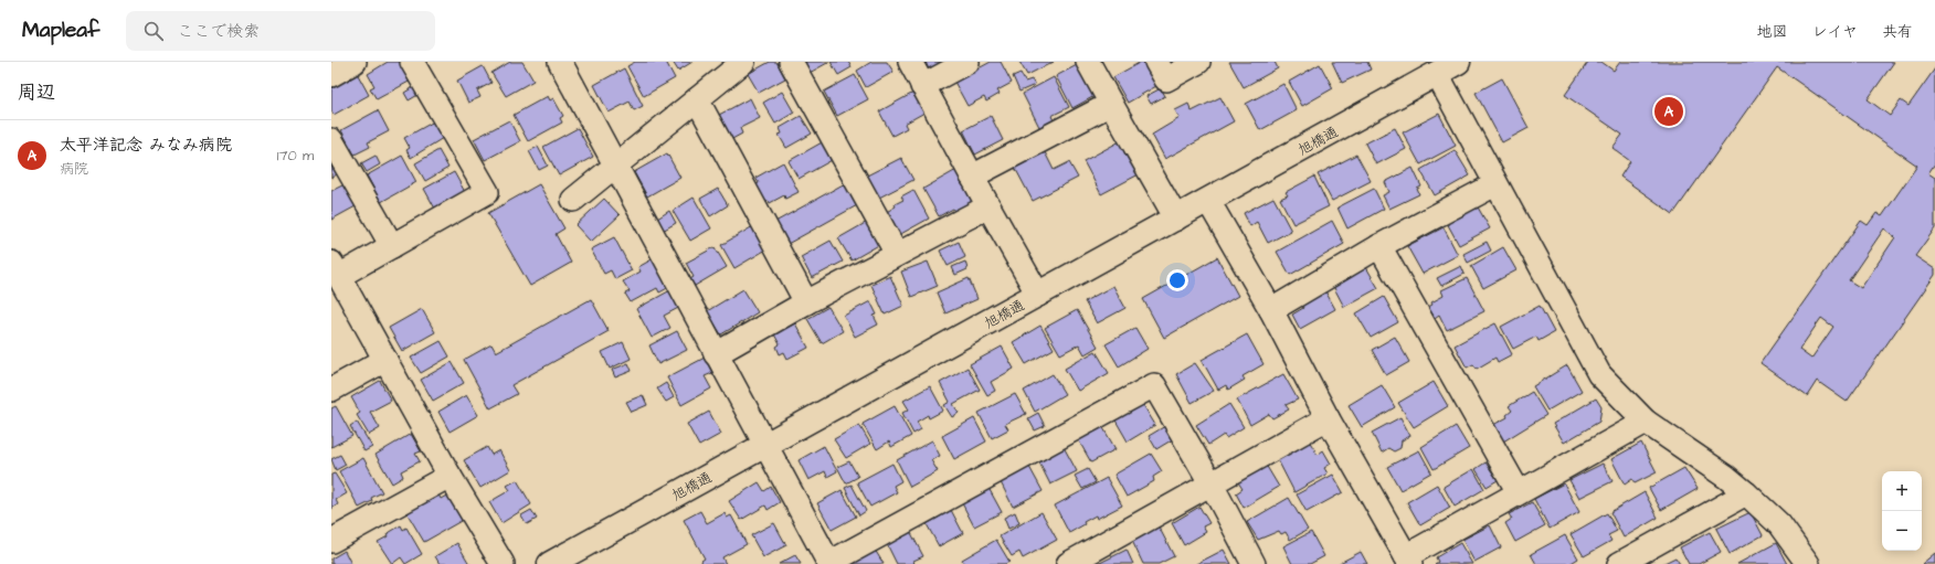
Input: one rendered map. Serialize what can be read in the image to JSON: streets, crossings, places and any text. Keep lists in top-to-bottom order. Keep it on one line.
{"streets":{"street":["旭橋通"]},"page":{"header":"Mapleaf","search":"ここで検索","nav":["地図","レイヤ","共有"],"heading":"周辺","pins":"A","list":[{"mark":"A","name":"太平洋記念 みなみ病院","note":"病院","value":"170 m"}],"map_buttons":["+","−"]}}
